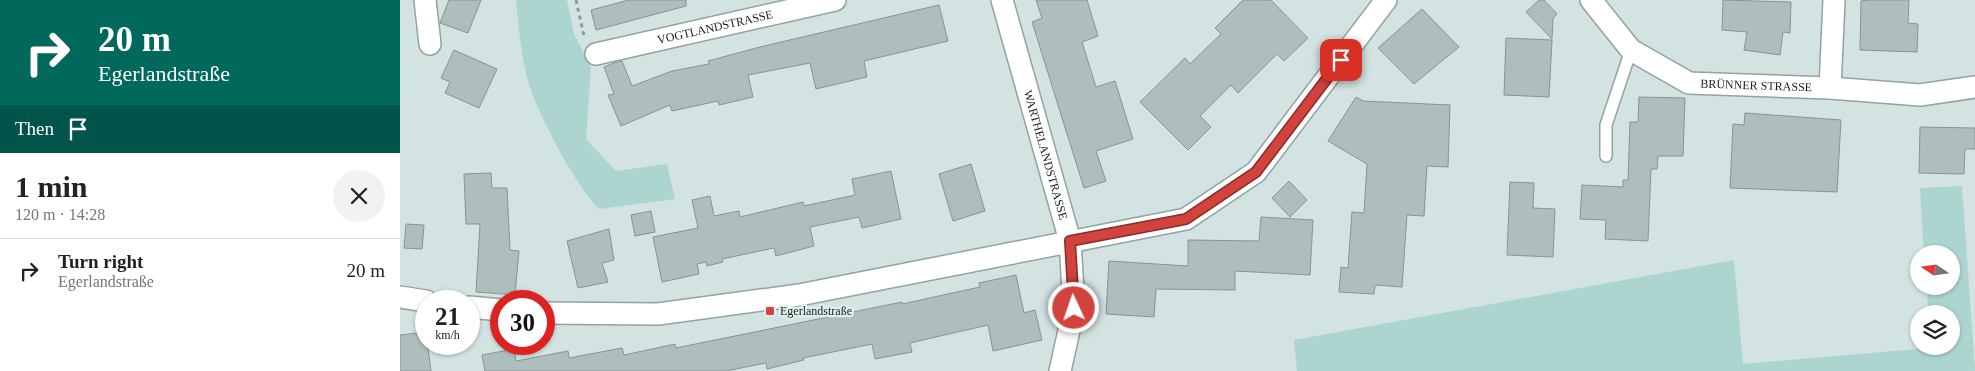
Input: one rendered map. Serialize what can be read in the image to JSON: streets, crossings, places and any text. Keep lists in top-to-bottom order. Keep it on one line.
{"streets":{"street":["VOGTLANDSTRASSE","BRÜNNER STRASSE","WARTHELANDSTRASSE"]},"places":{"transit":["Egerlandstraße"]},"north":"left","page":{"turn":["20 m","Egerlandstraße"],"then":"Then","heading":["1 min","120 m · 14:28"],"list":[{"name":"Turn right","note":"Egerlandstraße","value":"20 m"}],"speed":"21 km/h","limit":"30"}}
